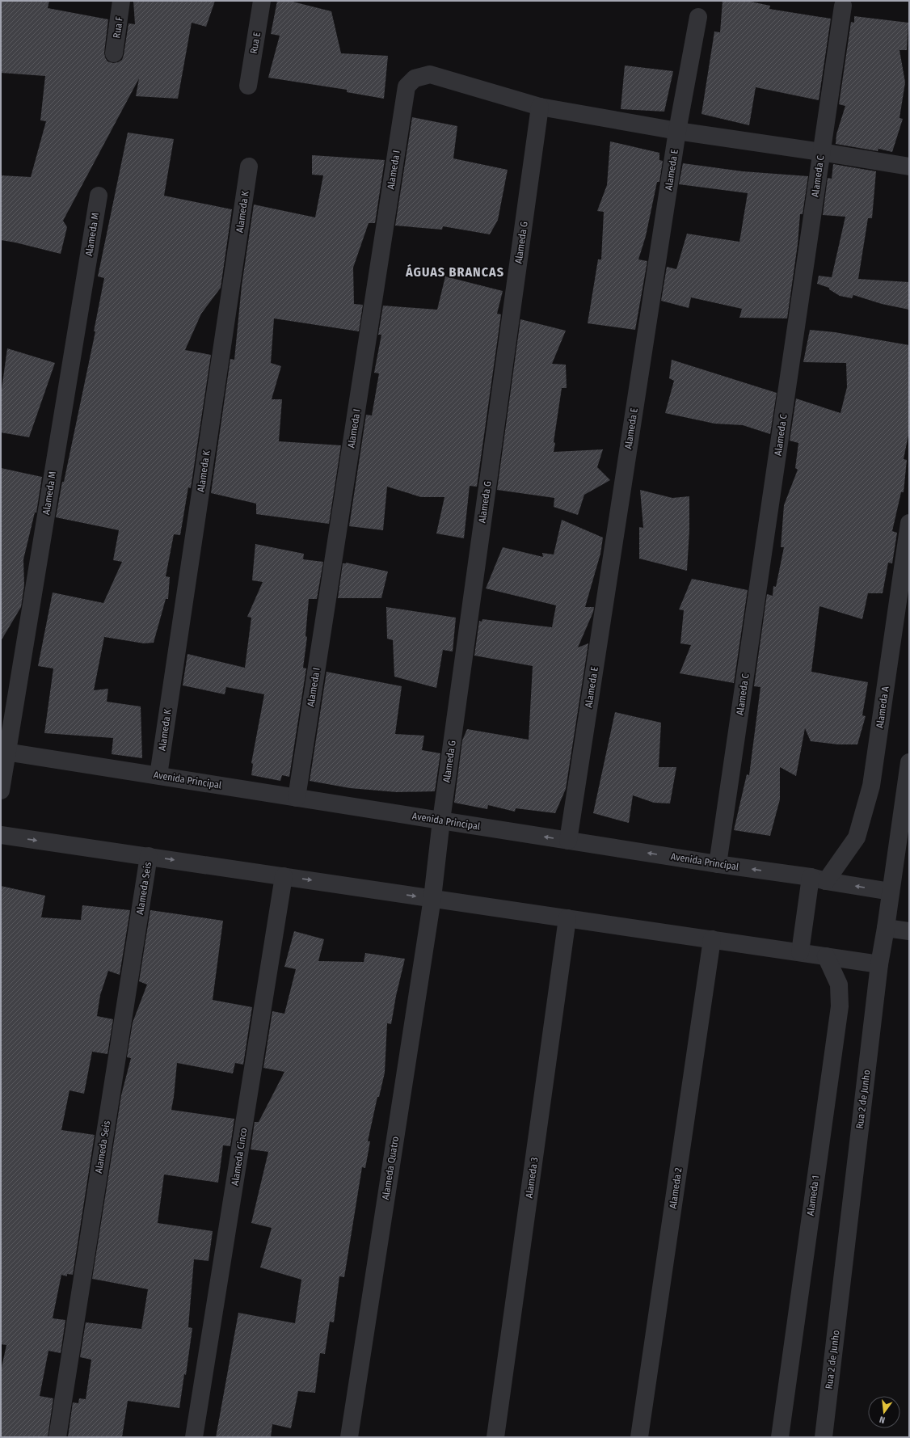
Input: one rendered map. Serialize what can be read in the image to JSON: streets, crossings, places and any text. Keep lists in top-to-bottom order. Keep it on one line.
{"streets":{"street":["Rua F","Rua E","Alameda I","Alameda E","Alameda C","Alameda K","Alameda M","Alameda G","Alameda A","Avenida Principal","Alameda Seis","Rua 2 de Junho","Alameda Cinco","Alameda Quatro","Alameda 3","Alameda 2","Alameda 1"]},"crossings":[["Alameda I","Alameda G"],["Alameda I","Avenida Principal"],["Alameda E","Avenida Principal"],["Alameda C","Avenida Principal"],["Alameda K","Avenida Principal"],["Alameda M","Avenida Principal"],["Alameda G","Avenida Principal"],["Alameda G","Alameda Quatro"],["Alameda A","Avenida Principal"],["Avenida Principal","Rua 2 de Junho"]],"districts":["ÁGUAS BRANCAS"],"north":"bottom"}
